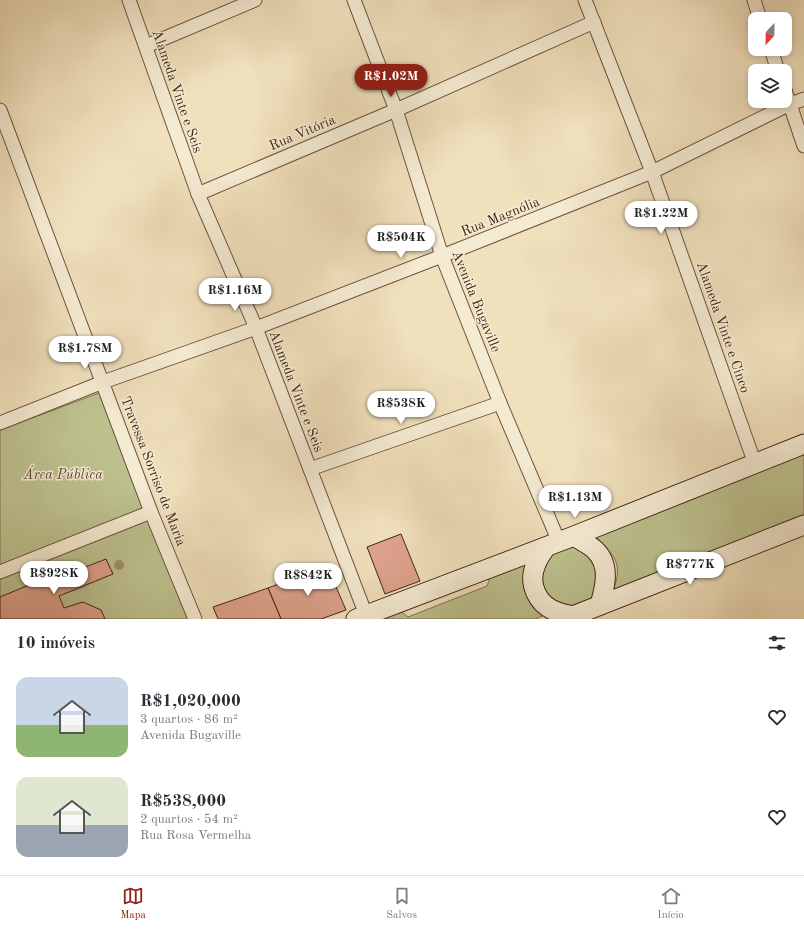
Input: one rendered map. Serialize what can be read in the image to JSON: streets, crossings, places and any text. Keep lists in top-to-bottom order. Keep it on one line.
{"streets":{"street":["Alameda Vinte e Seis","Rua Vitória","Rua Magnólia","Avenida Bugaville","Alameda Vinte e Cinco","Travessa Sorriso de Maria"]},"crossings":[["Alameda Vinte e Seis","Rua Vitória"],["Alameda Vinte e Seis","Rua Magnólia"],["Rua Vitória","Avenida Bugaville"],["Rua Vitória","Alameda Vinte e Cinco"],["Rua Magnólia","Avenida Bugaville"],["Rua Magnólia","Alameda Vinte e Cinco"],["Rua Magnólia","Travessa Sorriso de Maria"]],"parks":["Área Pública"],"north":"bottom","page":{"price":["R$1.02M","R$1.22M","R$504K","R$1.16M","R$1.78M","R$538K","R$1.13M","R$777K","R$928K","R$842K"],"heading":"10 imóveis","list":[{"name":"R$1,020,000","note":"3 quartos · 86 m² · Avenida Bugaville"},{"name":"R$538,000","note":"2 quartos · 54 m² · Rua Rosa Vermelha"}],"tabs":["Mapa","Salvos","Início"]}}
